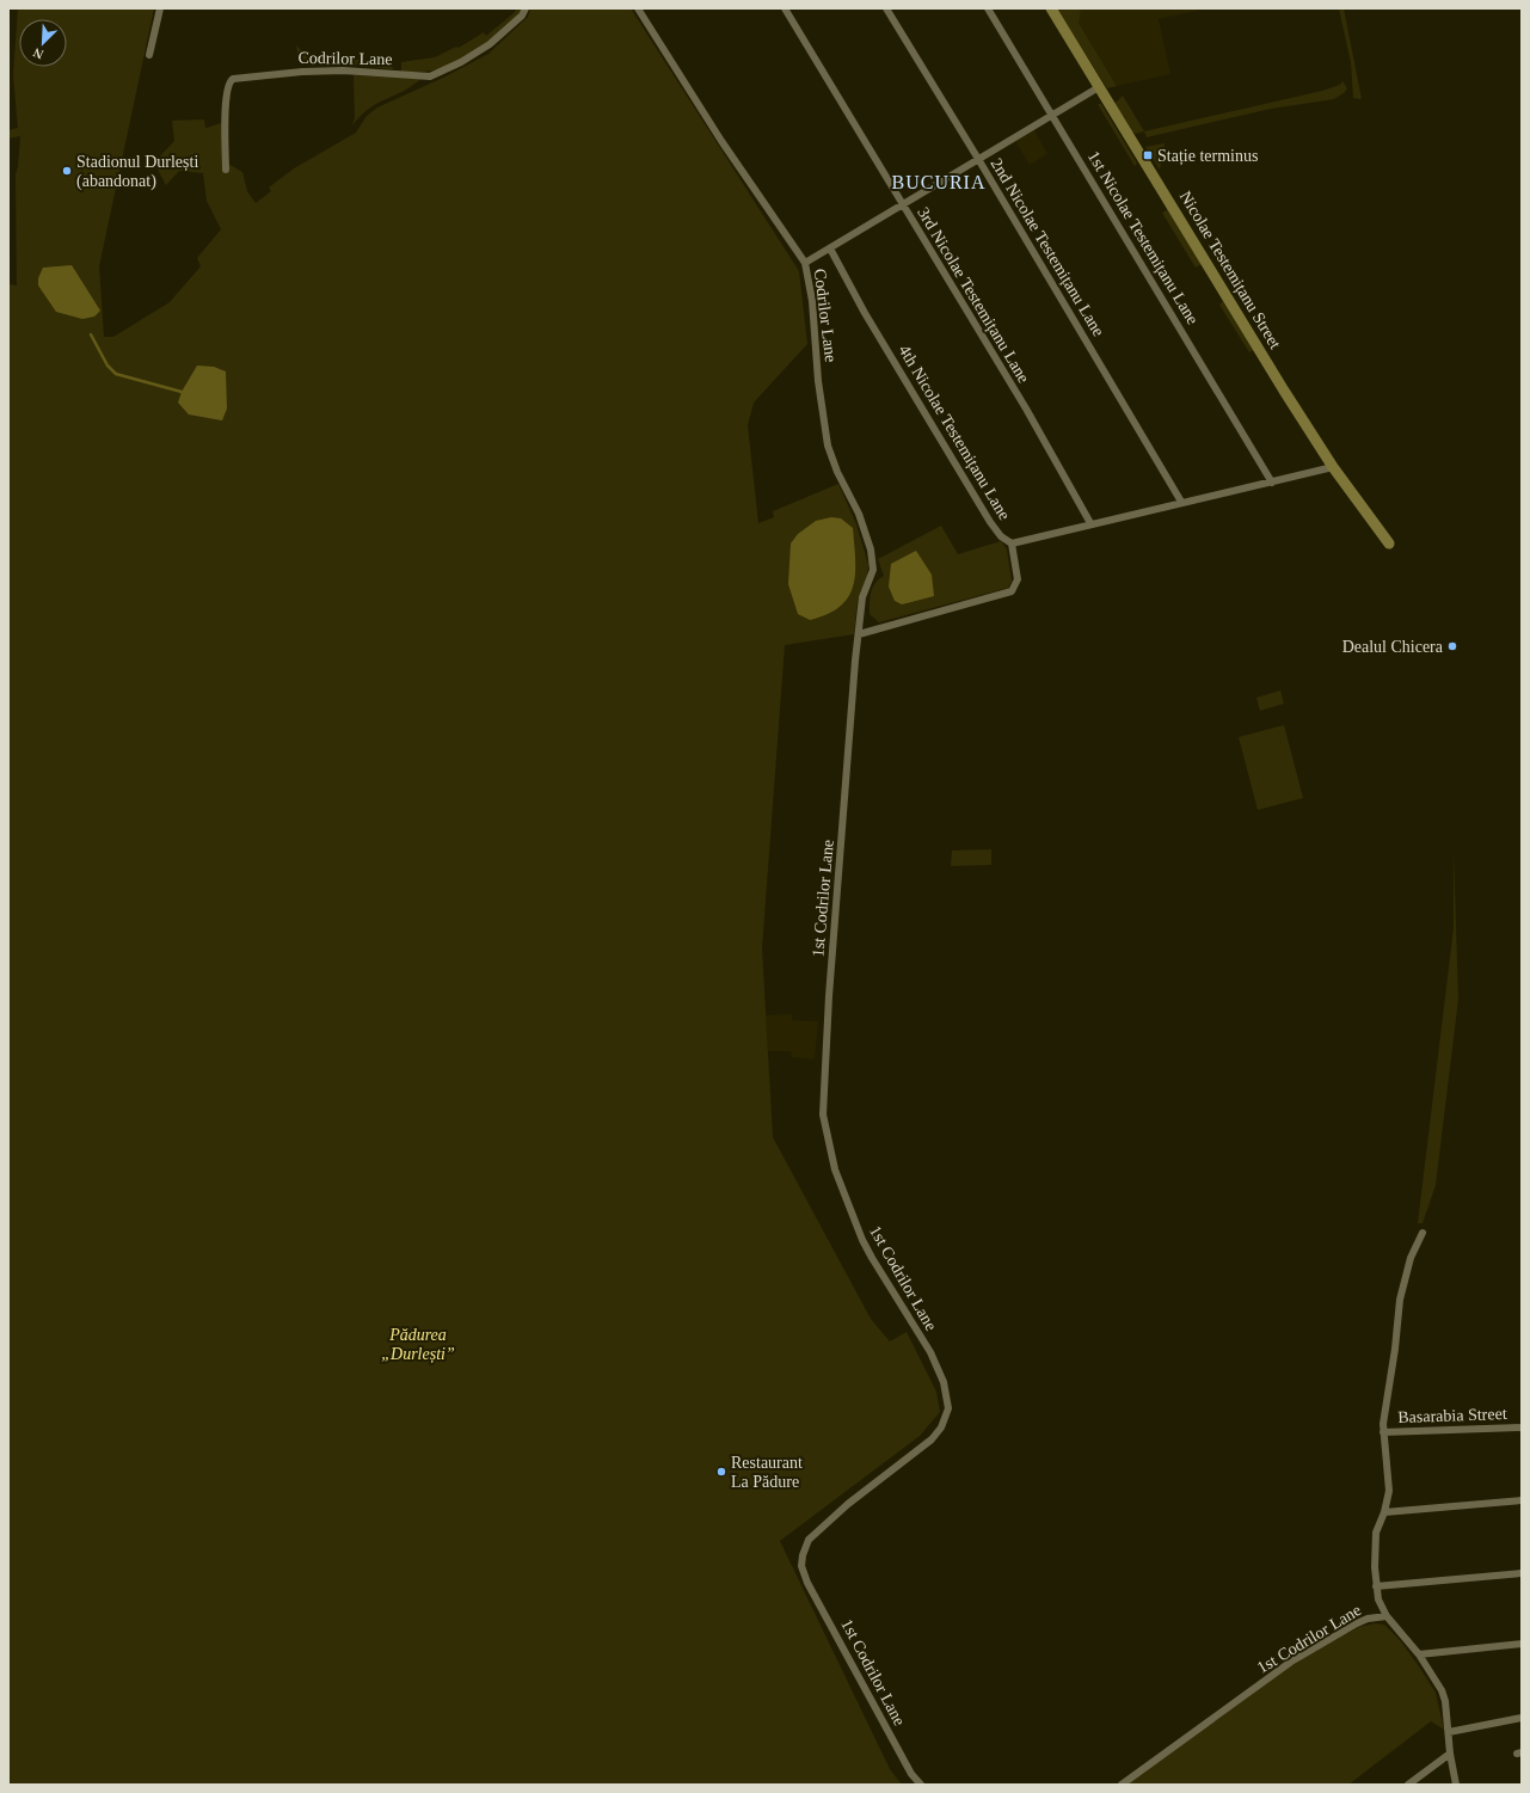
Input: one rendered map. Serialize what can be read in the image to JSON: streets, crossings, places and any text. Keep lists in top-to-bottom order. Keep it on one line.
{"streets":{"street":["Codrilor Lane","1st Nicolae Testemițanu Lane","2nd Nicolae Testemițanu Lane","Nicolae Testemițanu Street","3rd Nicolae Testemițanu Lane","4th Nicolae Testemițanu Lane","1st Codrilor Lane","Basarabia Street"]},"crossings":[["Codrilor Lane","4th Nicolae Testemițanu Lane"],["Codrilor Lane","1st Codrilor Lane"],["4th Nicolae Testemițanu Lane","1st Codrilor Lane"]],"districts":["BUCURIA"],"parks":["Pădurea „Durlești”"],"places":{"transit":["Stație terminus"],"other":["Stadionul Durlești (abandonat)","Dealul Chicera","Restaurant La Pădure"]},"north":"bottom left"}
